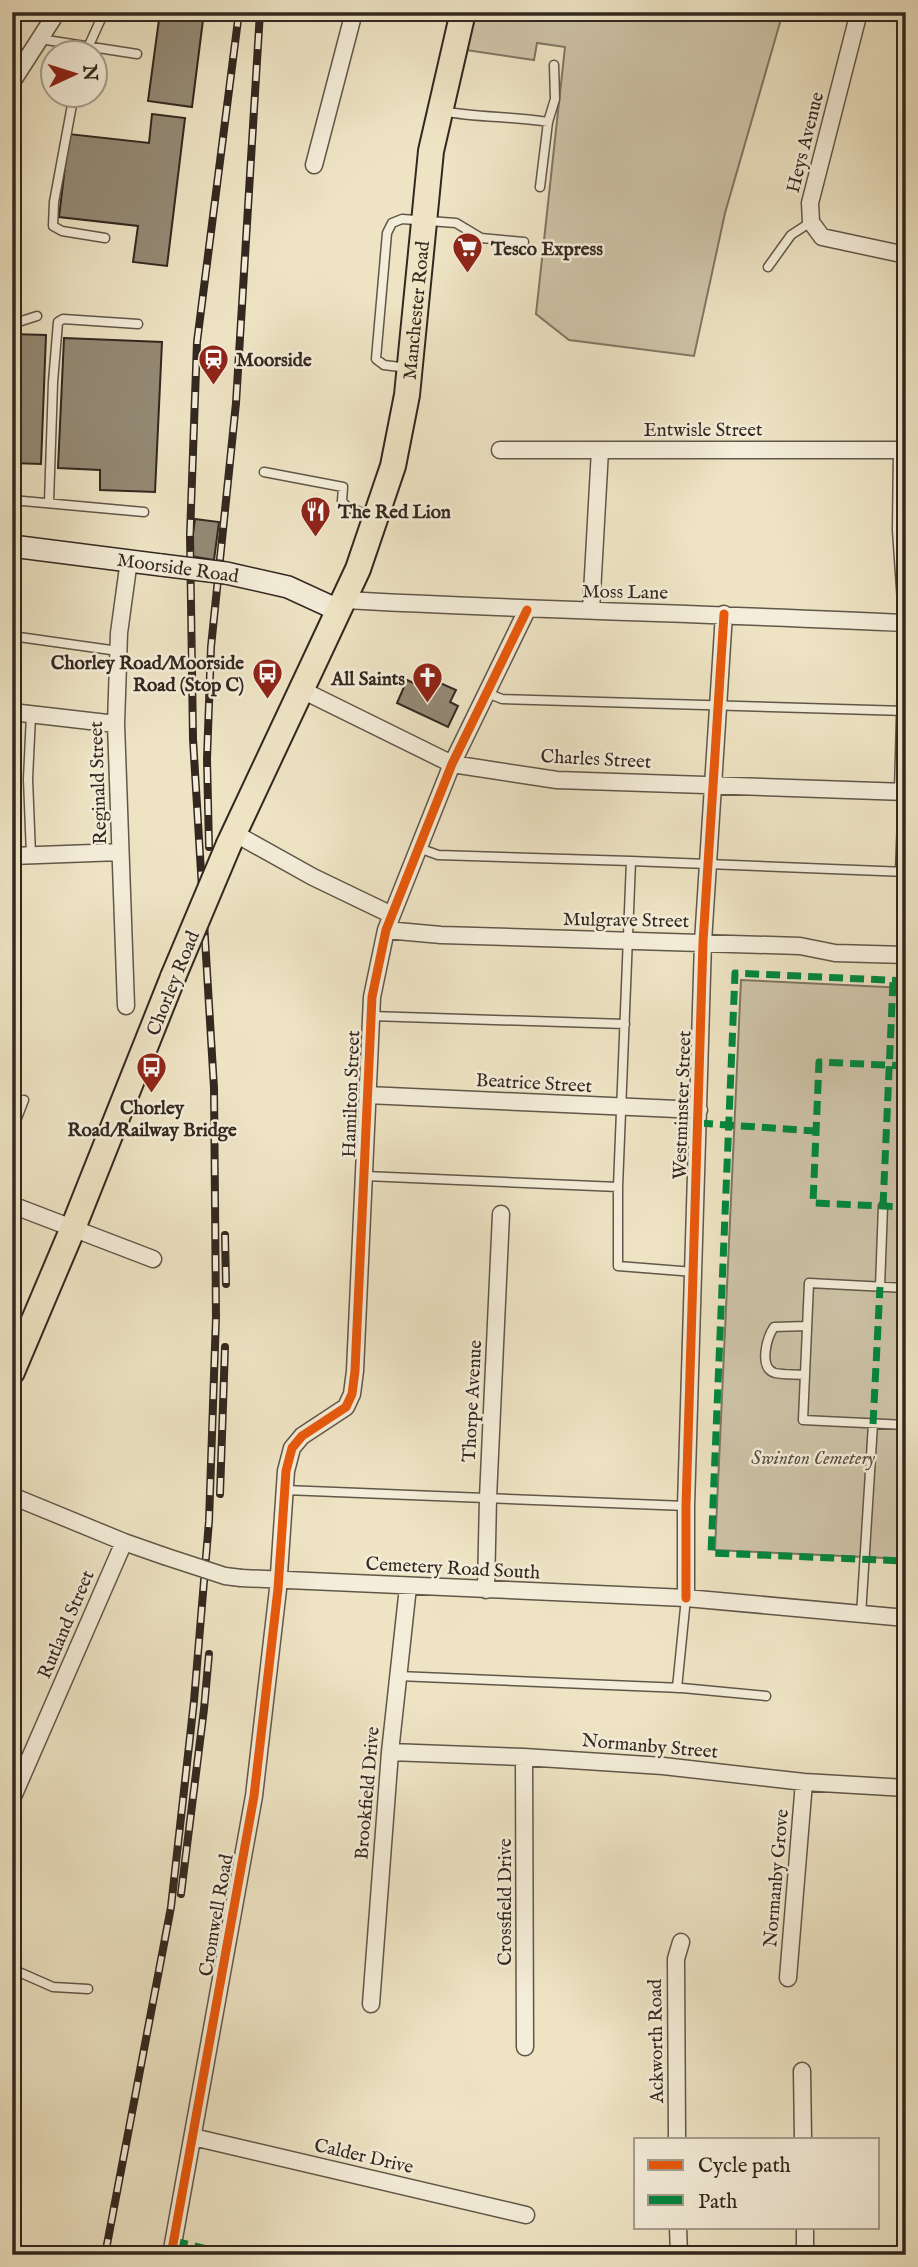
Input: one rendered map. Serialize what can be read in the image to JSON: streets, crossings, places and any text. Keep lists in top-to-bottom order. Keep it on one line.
{"streets":{"main road":["Manchester Road","Chorley Road"],"street":["Heys Avenue","Entwisle Street","Moorside Road","Moss Lane","Charles Street","Reginald Street","Mulgrave Street","Beatrice Street","Hamilton Street","Westminster Street","Thorpe Avenue","Cemetery Road South","Rutland Street","Normanby Street","Brookfield Drive","Normanby Grove","Crossfield Drive","Cromwell Road","Ackworth Road","Calder Drive"]},"crossings":[["Manchester Road","Moorside Road"],["Manchester Road","Moss Lane"],["Manchester Road","Chorley Road"],["Moorside Road","Moss Lane"],["Moorside Road","Reginald Street"],["Moorside Road","Chorley Road"],["Moss Lane","Chorley Road"],["Moss Lane","Hamilton Street"],["Moss Lane","Westminster Street"],["Charles Street","Chorley Road"],["Charles Street","Hamilton Street"],["Charles Street","Westminster Street"],["Mulgrave Street","Hamilton Street"],["Mulgrave Street","Westminster Street"],["Beatrice Street","Hamilton Street"],["Beatrice Street","Westminster Street"],["Hamilton Street","Cemetery Road South"],["Hamilton Street","Cromwell Road"],["Westminster Street","Cemetery Road South"],["Thorpe Avenue","Cemetery Road South"],["Cemetery Road South","Rutland Street"],["Cemetery Road South","Brookfield Drive"],["Cemetery Road South","Cromwell Road"],["Normanby Street","Brookfield Drive"],["Normanby Street","Normanby Grove"],["Normanby Street","Crossfield Drive"],["Cromwell Road","Calder Drive"]],"parks":["Swinton Cemetery"],"places":{"supermarket":["Tesco Express"],"station":["Moorside"],"restaurant":["The Red Lion"],"bus stop":["Chorley Road/Moorside Road (Stop C)","Chorley Road/Railway Bridge"],"church":["All Saints"]},"legend":["Cycle path","Path"],"north":"right"}
